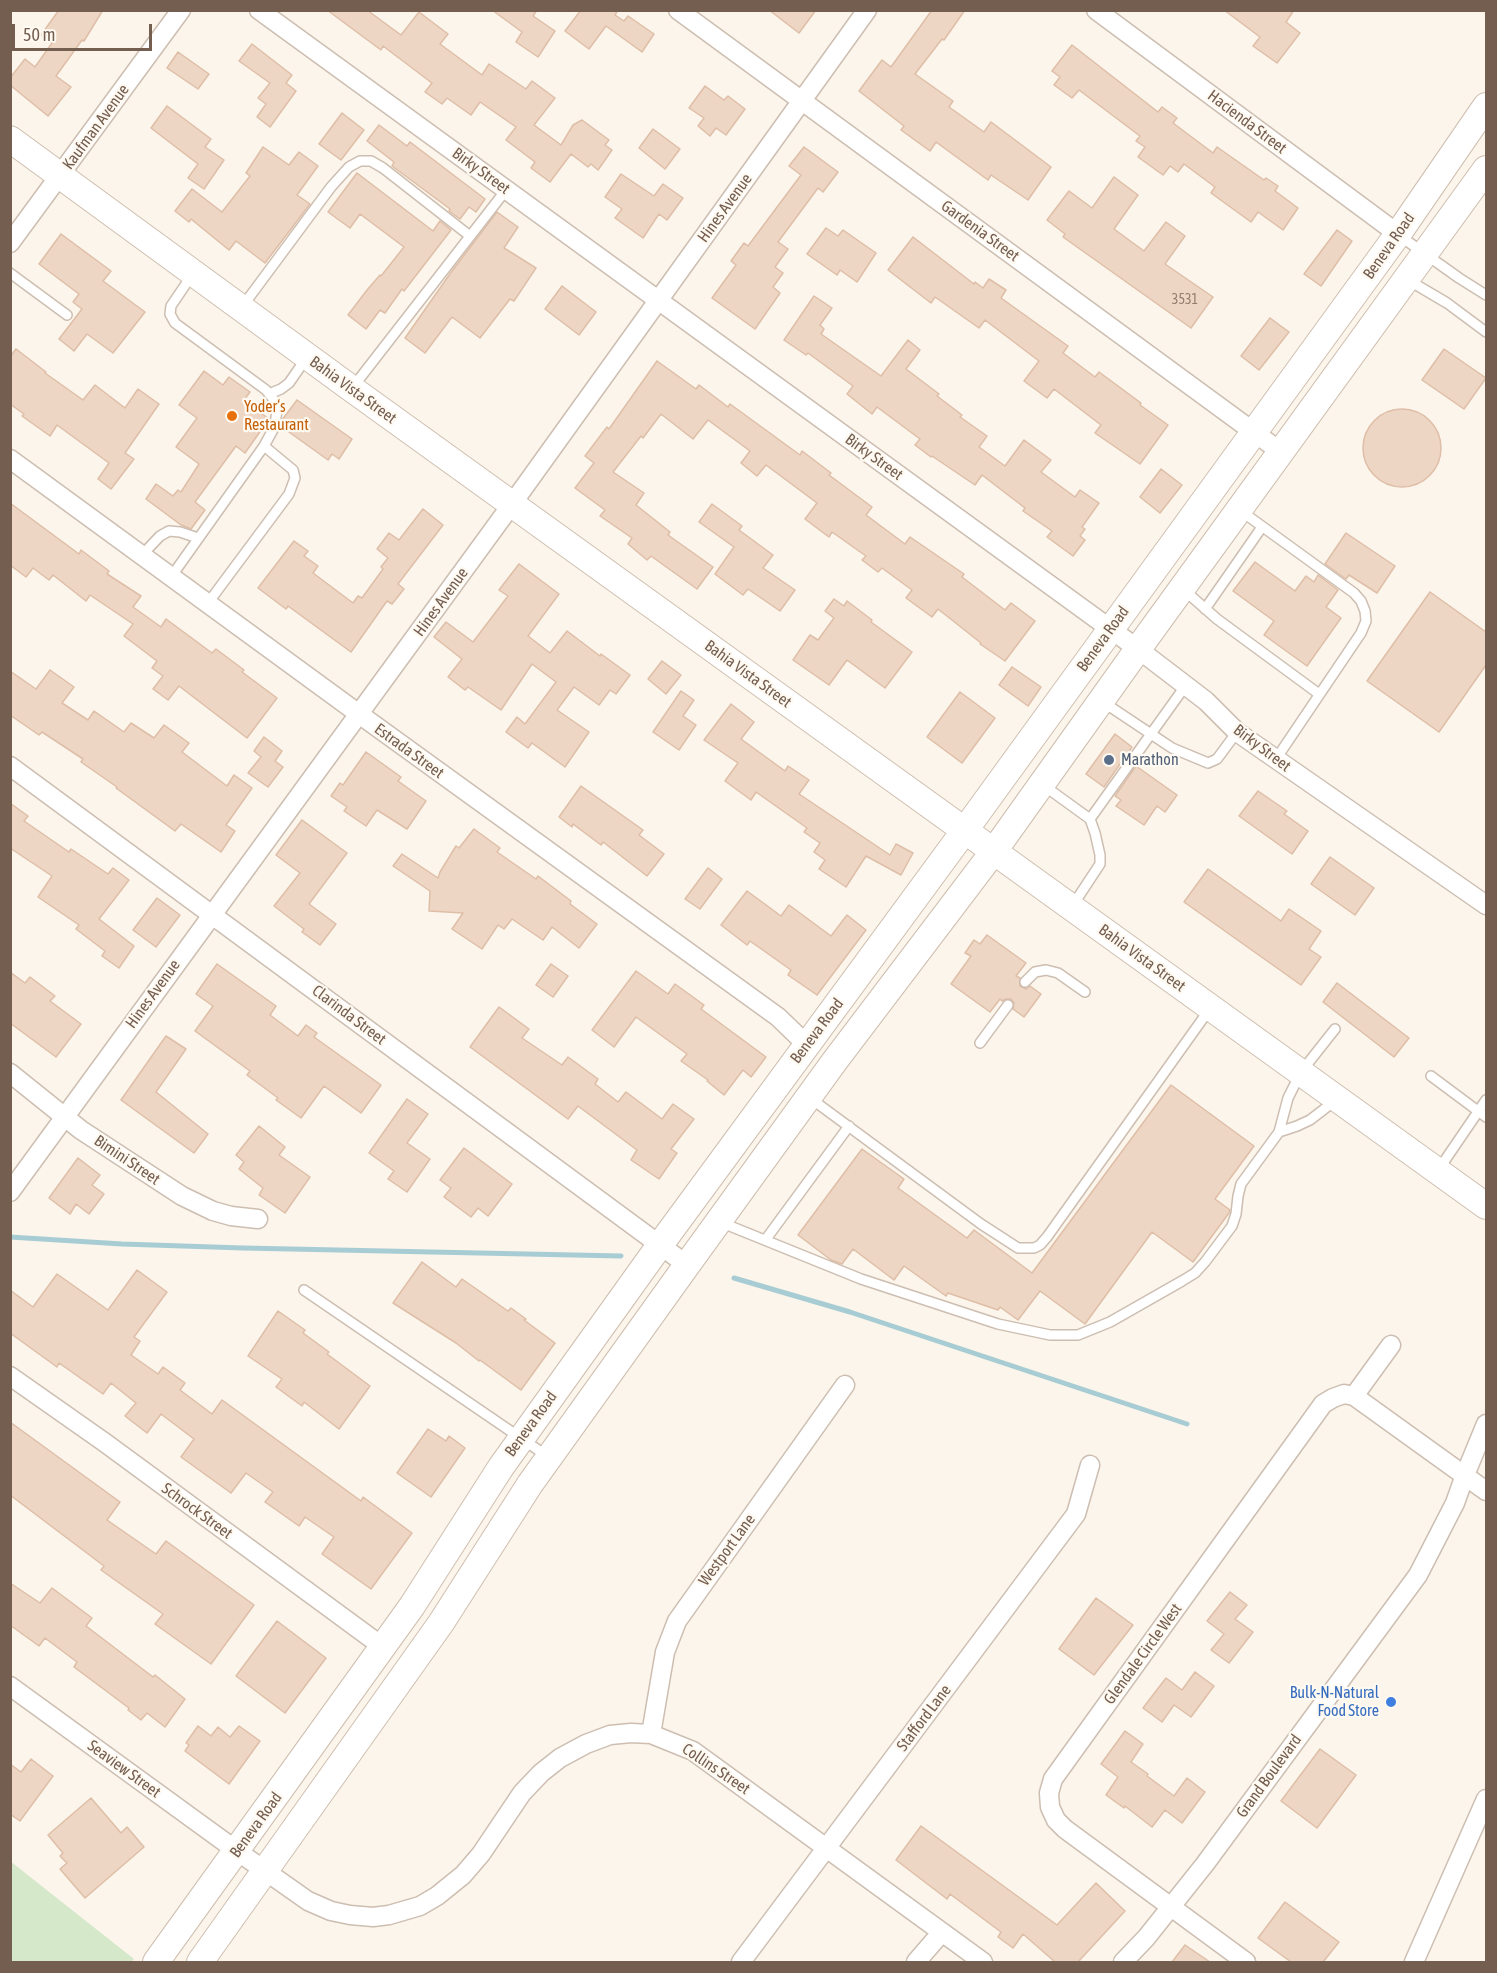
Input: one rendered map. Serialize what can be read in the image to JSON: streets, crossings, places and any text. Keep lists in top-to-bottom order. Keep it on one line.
{"streets":{"main road":["Beneva Road","Bahia Vista Street"],"street":["Hacienda Street","Kaufman Avenue","Birky Street","Hines Avenue","Gardenia Street","Estrada Street","Clarinda Street","Bimini Street","Schrock Street","Westport Lane","Glendale Circle West","Stafford Lane","Seaview Street","Collins Street","Grand Boulevard"]},"crossings":[["Hacienda Street","Beneva Road"],["Kaufman Avenue","Bahia Vista Street"],["Birky Street","Hines Avenue"],["Birky Street","Beneva Road"],["Hines Avenue","Gardenia Street"],["Hines Avenue","Bahia Vista Street"],["Hines Avenue","Estrada Street"],["Hines Avenue","Clarinda Street"],["Hines Avenue","Bimini Street"],["Gardenia Street","Beneva Road"],["Beneva Road","Bahia Vista Street"],["Beneva Road","Estrada Street"],["Beneva Road","Clarinda Street"],["Beneva Road","Schrock Street"],["Beneva Road","Seaview Street"],["Beneva Road","Collins Street"],["Westport Lane","Collins Street"],["Glendale Circle West","Grand Boulevard"],["Stafford Lane","Collins Street"],["Seaview Street","Collins Street"]],"places":["Yoder‘s Restaurant","Marathon","Bulk-N-Natural Food Store"],"house_numbers":["3531"],"scale_bar":"50 m"}
